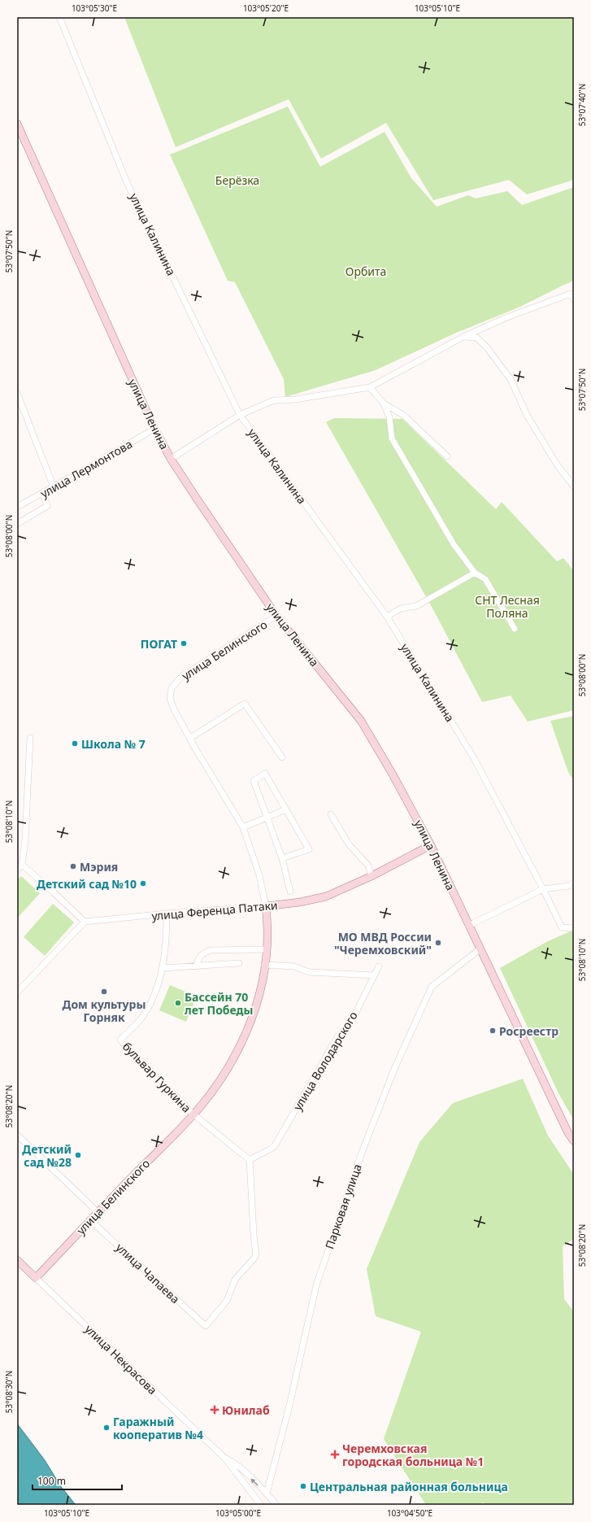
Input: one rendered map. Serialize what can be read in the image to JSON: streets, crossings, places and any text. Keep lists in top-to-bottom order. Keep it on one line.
{"streets":{"main road":["улица Ленина","улица Белинского","улица Ференца Патаки","улица Некрасова"],"street":["улица Калинина","улица Лермонтова","улица Володарского","бульвар Гуркина","Парковая улица","улица Чапаева"]},"crossings":[["улица Ленина","улица Лермонтова"],["улица Ленина","улица Белинского"],["улица Ленина","улица Ференца Патаки"],["улица Ленина","Парковая улица"],["улица Белинского","улица Ференца Патаки"],["улица Белинского","бульвар Гуркина"],["улица Белинского","улица Чапаева"],["улица Белинского","улица Некрасова"],["улица Володарского","бульвар Гуркина"],["улица Володарского","улица Чапаева"],["бульвар Гуркина","улица Чапаева"],["Парковая улица","улица Некрасова"]],"parks":["Берёзка","Орбита","СНТ Лесная Поляна"],"places":{"other":["ПОГАТ","Школа № 7","Мэрия","Детский сад №10","МО МВД России \"Черемховский\"","Дом культуры Горняк","Бассейн 70 лет Победы","Росреестр","Детский сад №28","Гаражный кооператив №4","Центральная районная больница"],"health":["Юнилаб","Черемховская городская больница №1"]},"scale_bar":"100 m","coordinates":["103°05'30\"E","103°05'20\"E","103°05'10\"E","53°07'40\"N","53°07'50\"N","53°08'00\"N","53°08'10\"N","53°08'20\"N","53°08'30\"N","103°05'00\"E","103°04'50\"E"]}
